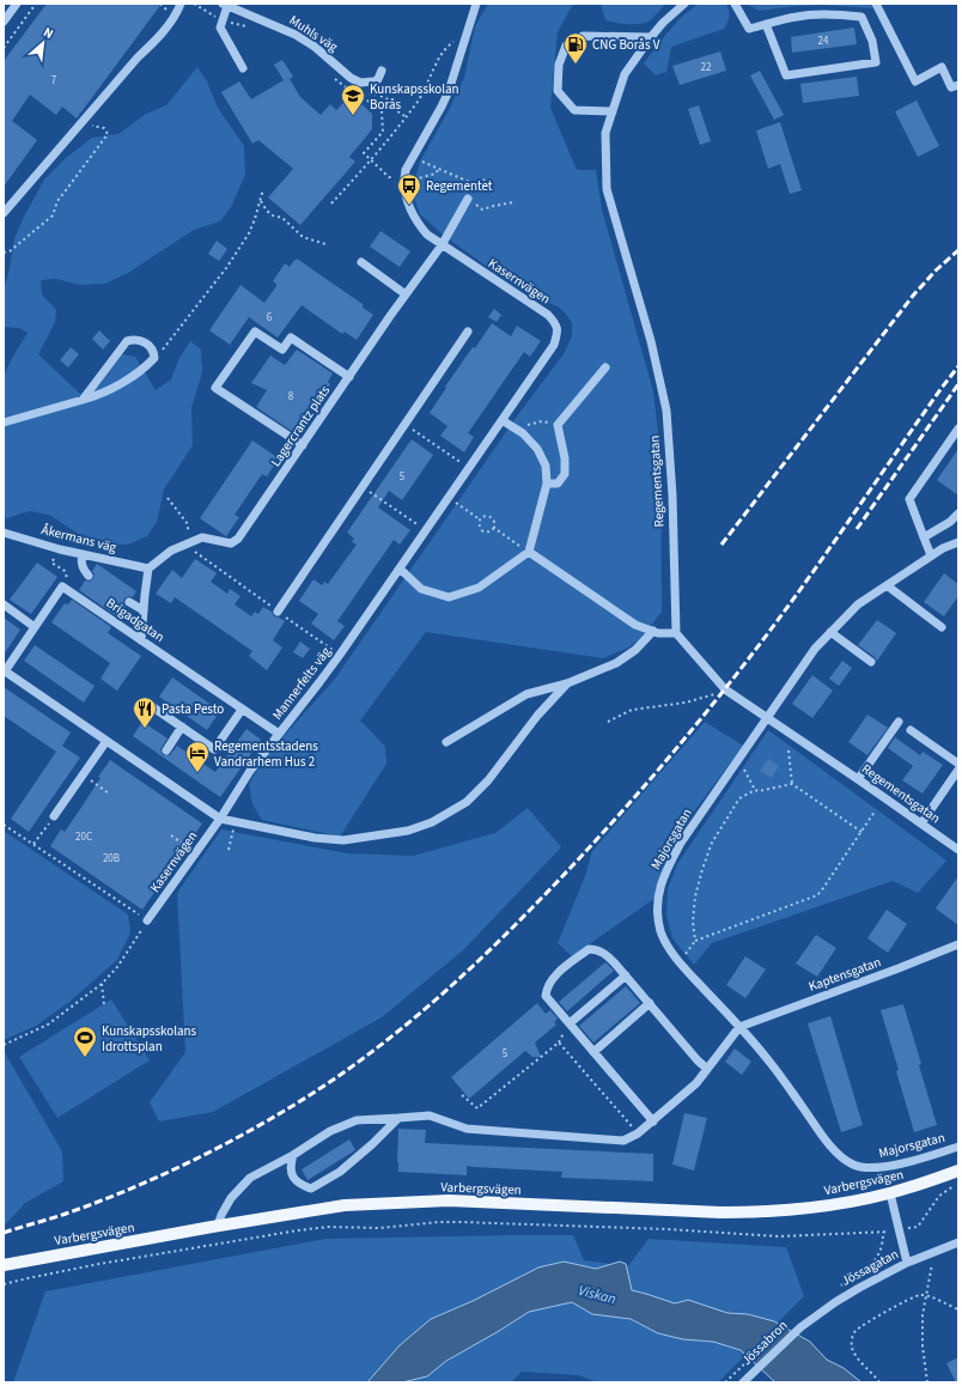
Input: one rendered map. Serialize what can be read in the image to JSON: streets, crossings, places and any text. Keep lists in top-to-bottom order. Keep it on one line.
{"streets":{"main road":["Varbergsvägen"],"street":["Muhls väg","Kasernvägen","Lagercrantz plats","Regementsgatan","Åkermans väg","Brigadgatan","Mannerfelts väg","Majorsgatan","Kaptensgatan","Jössagatan","Jössabron"]},"crossings":[["Kasernvägen","Lagercrantz plats"],["Kasernvägen","Mannerfelts väg"],["Lagercrantz plats","Åkermans väg"],["Regementsgatan","Majorsgatan"],["Brigadgatan","Mannerfelts väg"],["Majorsgatan","Kaptensgatan"],["Jössagatan","Jössabron"]],"water":["Viskan"],"places":{"fuel station":["CNG Borås V"],"school or university":["Kunskapsskolan Borås"],"bus stop":["Regementet"],"restaurant":["Pasta Pesto"],"hotel":["Regementsstadens Vandrarhem Hus 2"],"sports":["Kunskapsskolans Idrottsplan"]},"house_numbers":["24","22","7","6","8","5","20C","20B","5"],"north":"top right"}
